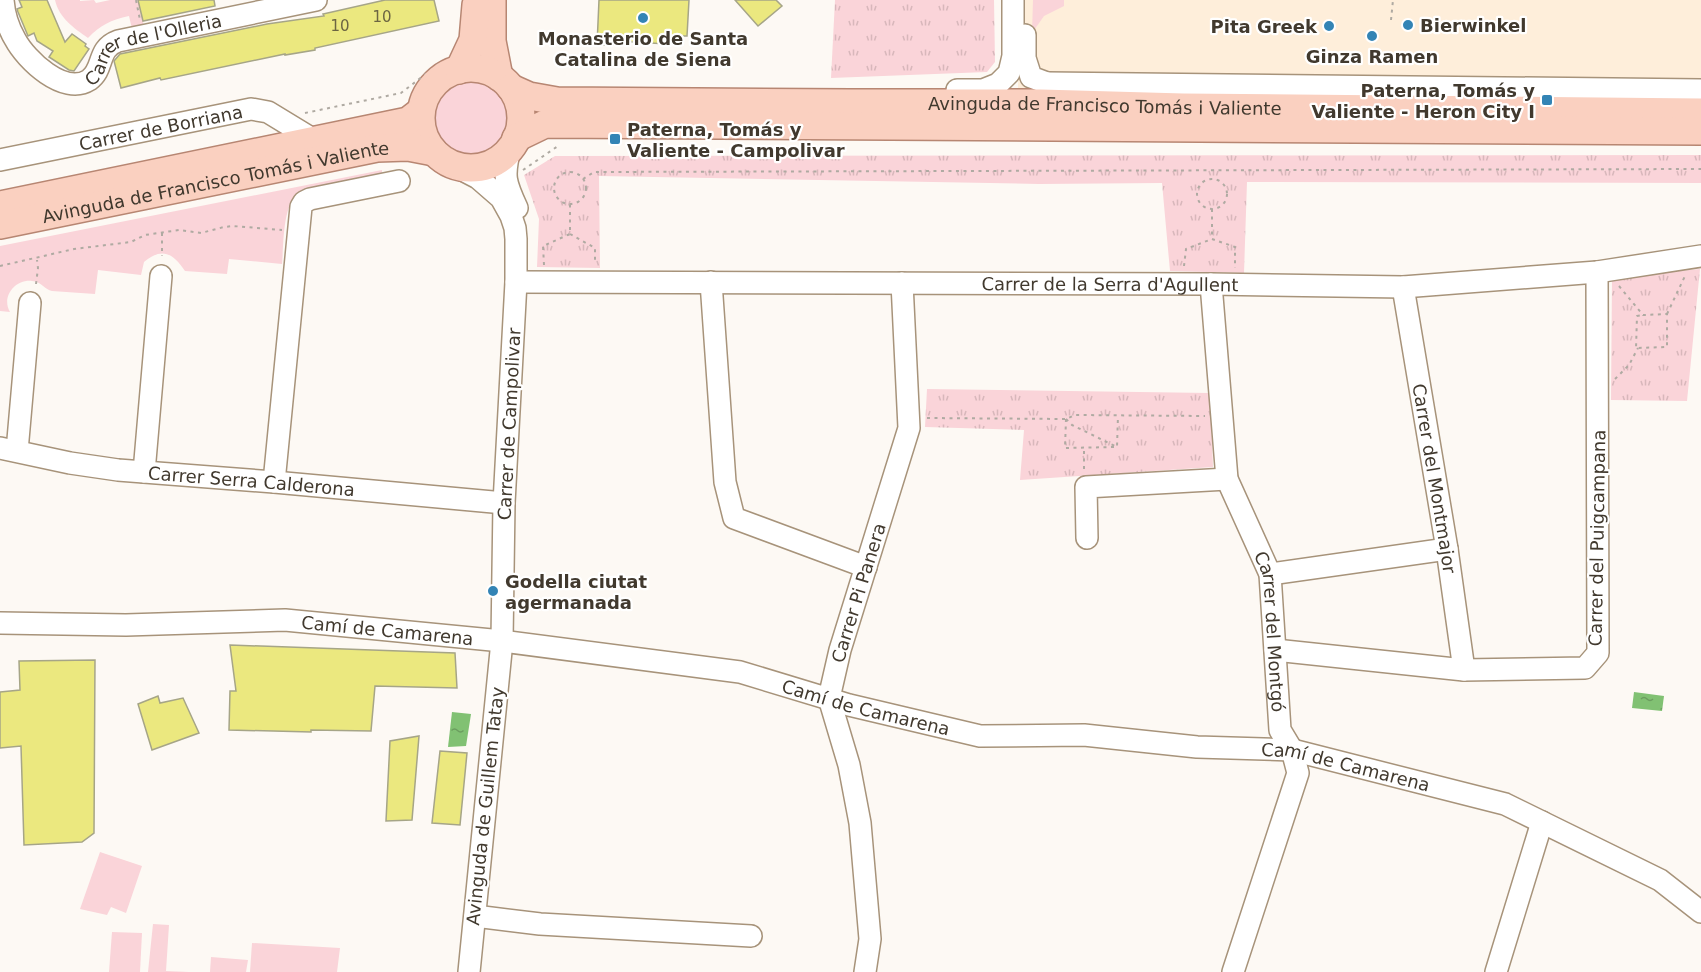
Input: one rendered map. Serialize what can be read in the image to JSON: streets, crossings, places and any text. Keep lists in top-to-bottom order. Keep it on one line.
{"streets":{"main road":["Avinguda de Francisco Tomás i Valiente"],"street":["Carrer de l'Olleria","Carrer de Borriana","Carrer de la Serra d'Agullent","Carrer de Campolivar","Carrer del Montmajor","Carrer Serra Calderona","Carrer del Puigcampana","Carrer Pi Panera","Camí de Camarena","Carrer del Montgó","Avinguda de Guillem Tatay"]},"crossings":[["Avinguda de Francisco Tomás i Valiente","Carrer de Campolivar"],["Carrer de la Serra d'Agullent","Carrer de Campolivar"],["Carrer de la Serra d'Agullent","Carrer del Montmajor"],["Carrer de la Serra d'Agullent","Carrer del Puigcampana"],["Carrer de la Serra d'Agullent","Carrer Pi Panera"],["Carrer de la Serra d'Agullent","Carrer del Montgó"],["Carrer de Campolivar","Carrer Serra Calderona"],["Carrer de Campolivar","Camí de Camarena"],["Carrer de Campolivar","Avinguda de Guillem Tatay"],["Carrer del Montmajor","Carrer del Puigcampana"],["Carrer del Puigcampana","Carrer del Montgó"],["Carrer Pi Panera","Camí de Camarena"],["Camí de Camarena","Carrer del Montgó"],["Camí de Camarena","Avinguda de Guillem Tatay"]],"places":{"other":["Monasterio de Santa Catalina de Siena","Bierwinkel","Pita Greek","Ginza Ramen","Godella ciutat agermanada"],"transit":["Paterna, Tomás y Valiente - Heron City I","Paterna, Tomás y Valiente - Campolivar"]},"house_numbers":["10","10"]}
